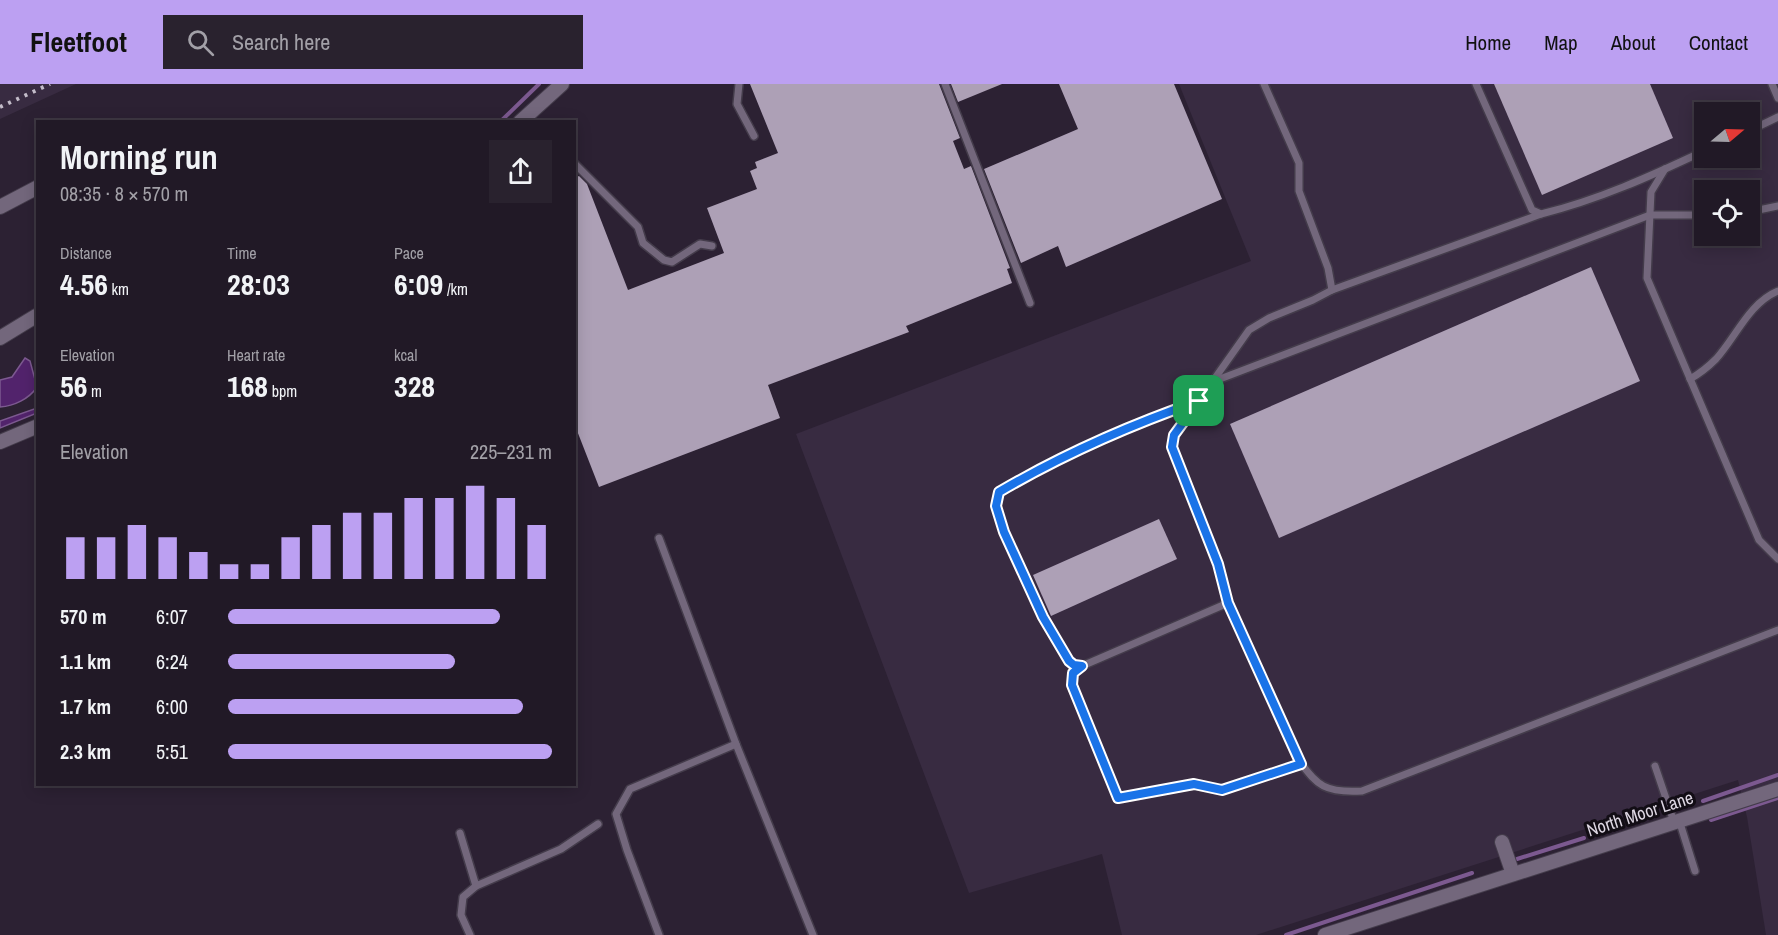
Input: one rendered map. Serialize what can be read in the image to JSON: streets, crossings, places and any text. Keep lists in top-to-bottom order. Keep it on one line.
{"streets":{"street":["North Moor Lane"]},"north":"right","page":{"header":"Fleetfoot","search":"Search here","nav":["Home","Map","About","Contact"],"heading":["Morning run","08:35 · 8 × 570 m"],"stats":[["Distance","4.56 km"],["Time","28:03"],["Pace","6:09 /km"],["Elevation","56 m"],["Heart rate","168 bpm"],["kcal","328"]],"chart":["Elevation","225–231 m"],"list":[{"name":"570 m","note":"6:07"},{"name":"1.1 km","note":"6:24"},{"name":"1.7 km","note":"6:00"},{"name":"2.3 km","note":"5:51"}]}}
